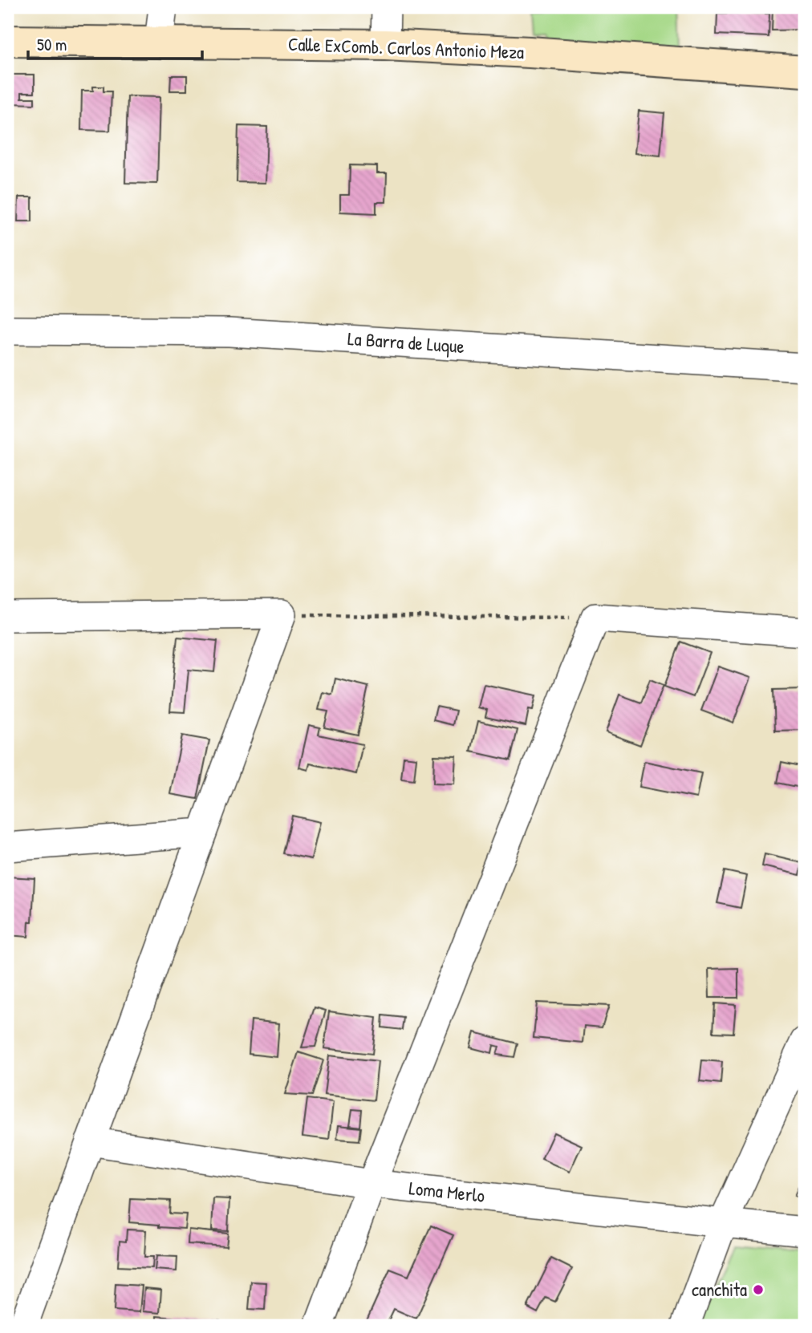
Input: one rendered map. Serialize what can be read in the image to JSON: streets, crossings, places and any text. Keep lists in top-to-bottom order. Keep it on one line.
{"streets":{"street":["Calle ExComb. Carlos Antonio Meza","La Barra de Luque","Loma Merlo"]},"places":["canchita"],"scale_bar":"50 m"}
